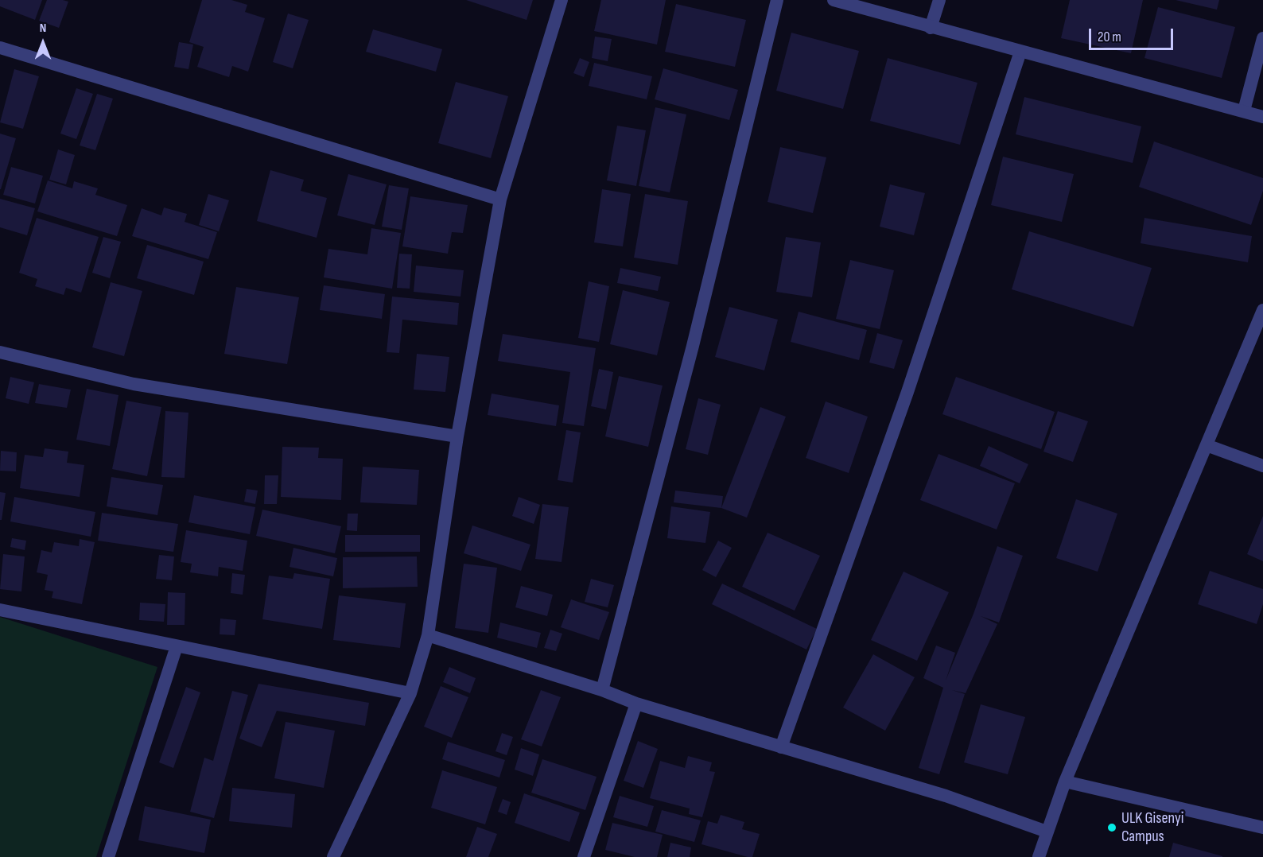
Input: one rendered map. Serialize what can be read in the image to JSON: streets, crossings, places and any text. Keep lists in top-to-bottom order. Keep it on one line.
{"places":["ULK Gisenyi Campus"],"scale_bar":"20 m","north":"top"}
